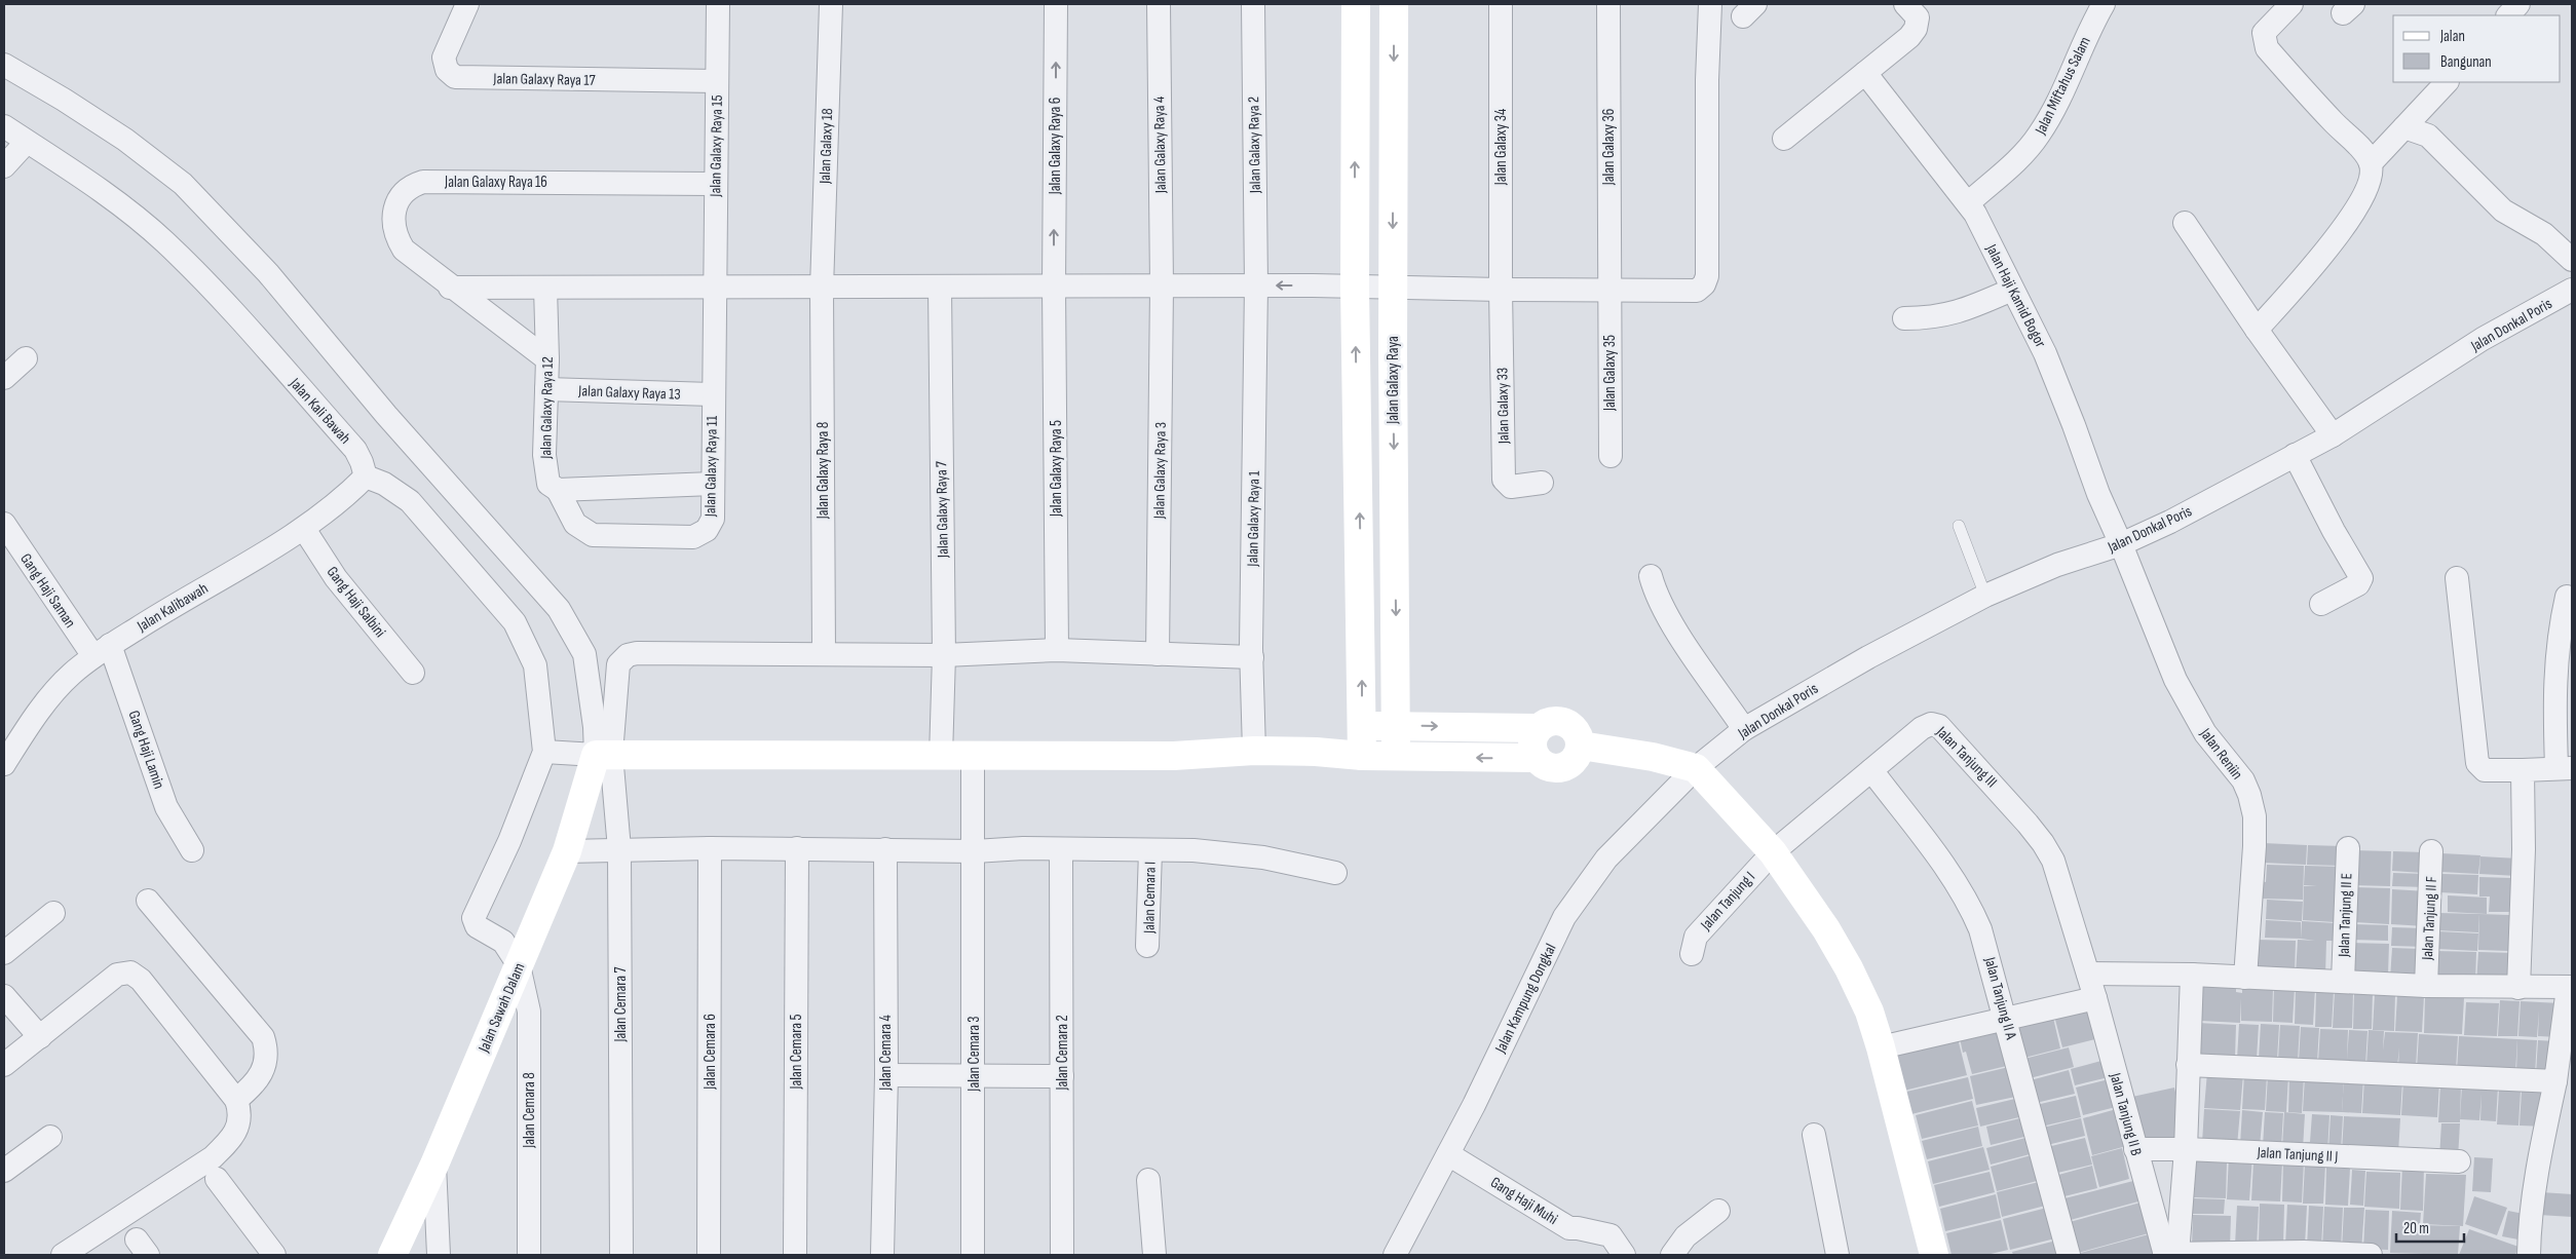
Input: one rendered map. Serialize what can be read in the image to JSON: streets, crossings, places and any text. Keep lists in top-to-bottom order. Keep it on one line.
{"streets":{"street":["Jalan Galaxy Raya 17","Jalan Miftahus Salam","Jalan Galaxy Raya 4","Jalan Galaxy Raya 2","Jalan Galaxy Raya 15","Jalan Galaxy 18","Jalan Galaxy Raya 6","Jalan Galaxy 34","Jalan Galaxy 36","Jalan Galaxy Raya 16","Jalan Haji Kamid Bogor","Jalan Donkal Poris","Jalan Galaxy 35","Jalan Galaxy Raya","Jalan Galaxy Raya 13","Jalan Galaxy 33","Jalan Galaxy Raya 12","Jalan Kali Bawah","Jalan Galaxy Raya 11","Jalan Galaxy Raya 5","Jalan Galaxy Raya 8","Jalan Galaxy Raya 3","Jalan Galaxy Raya 7","Jalan Galaxy Raya 1","Gang Haji Saman","Gang Haji Salbini","Jalan Kalibawah","Gang Haji Lamin","Jalan Reniin","Jalan Tanjung III","Jalan Cemara I","Jalan Tanjung I","Jalan Tanjung II E","Jalan Tanjung II F","Jalan Kampung Dongkal","Jalan Tanjung II A","Jalan Cemara 7","Jalan Sawah Dalam","Jalan Cemara 6","Jalan Cemara 5","Jalan Cemara 4","Jalan Cemara 2","Jalan Cemara 3","Jalan Cemara 8","Jalan Tanjung II B","Jalan Tanjung II J","Gang Haji Muhi"]},"crossings":[["Jalan Galaxy Raya 17","Jalan Galaxy Raya 15"],["Jalan Miftahus Salam","Jalan Haji Kamid Bogor"],["Jalan Galaxy Raya 4","Jalan Galaxy Raya 3"],["Jalan Galaxy Raya 2","Jalan Galaxy Raya 1"],["Jalan Galaxy Raya 15","Jalan Galaxy Raya 16"],["Jalan Galaxy Raya 15","Jalan Galaxy Raya 11"],["Jalan Galaxy 18","Jalan Galaxy Raya 8"],["Jalan Galaxy Raya 6","Jalan Galaxy Raya 5"],["Jalan Galaxy 34","Jalan Galaxy 33"],["Jalan Galaxy 36","Jalan Galaxy 35"],["Jalan Galaxy Raya 16","Jalan Galaxy Raya 12"],["Jalan Haji Kamid Bogor","Jalan Donkal Poris"],["Jalan Haji Kamid Bogor","Jalan Reniin"],["Jalan Donkal Poris","Jalan Reniin"],["Jalan Donkal Poris","Jalan Kampung Dongkal"],["Jalan Galaxy Raya 13","Jalan Galaxy Raya 12"],["Jalan Galaxy Raya 13","Jalan Galaxy Raya 11"],["Jalan Galaxy Raya 12","Jalan Galaxy Raya 11"],["Jalan Kali Bawah","Jalan Kalibawah"],["Gang Haji Saman","Jalan Kalibawah"],["Gang Haji Saman","Gang Haji Lamin"],["Gang Haji Salbini","Jalan Kalibawah"],["Jalan Kalibawah","Gang Haji Lamin"],["Jalan Tanjung III","Jalan Tanjung I"],["Jalan Tanjung III","Jalan Tanjung II A"],["Jalan Tanjung III","Jalan Tanjung II B"],["Jalan Kampung Dongkal","Gang Haji Muhi"],["Jalan Cemara 7","Jalan Sawah Dalam"],["Jalan Sawah Dalam","Jalan Cemara 8"],["Jalan Tanjung II B","Jalan Tanjung II J"]],"one_way":["Jalan Galaxy Raya 6"],"legend":["Jalan","Bangunan"],"scale_bar":"20 m"}
